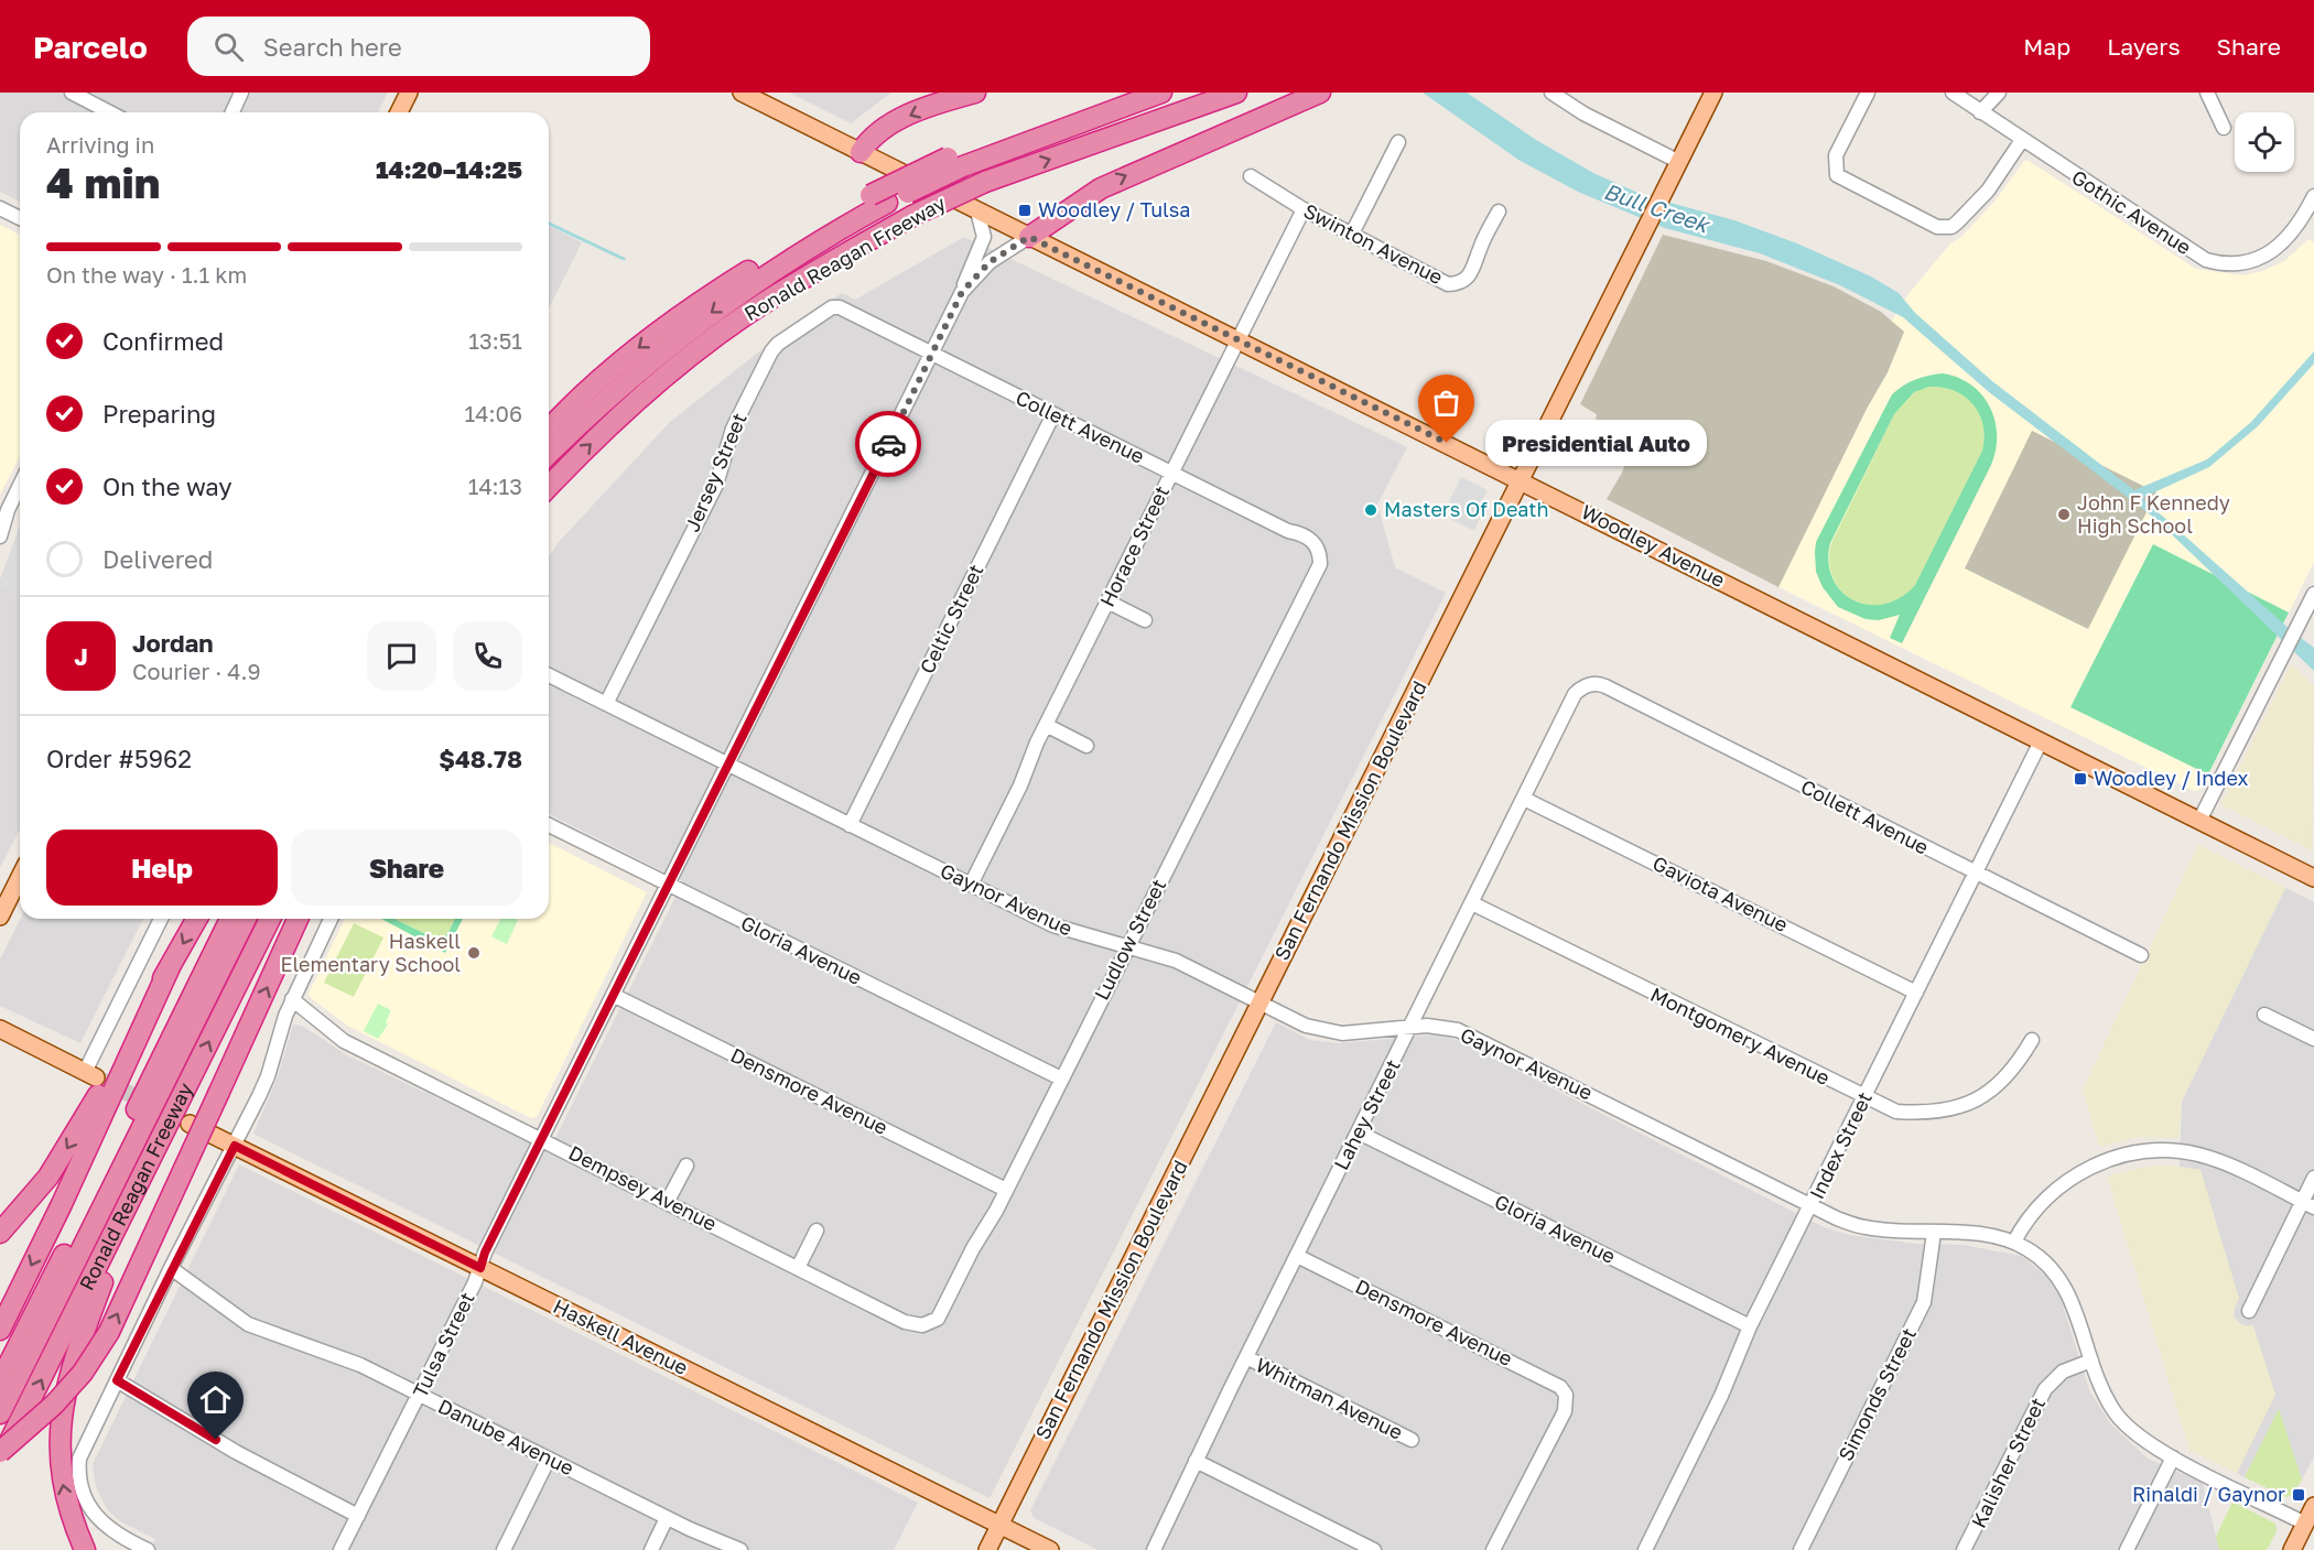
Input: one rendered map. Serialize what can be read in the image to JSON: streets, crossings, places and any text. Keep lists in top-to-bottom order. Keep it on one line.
{"streets":{"highway":["Ronald Reagan Freeway"],"main road":["Woodley Avenue","San Fernando Mission Boulevard","Haskell Avenue"],"street":["Gothic Avenue","Swinton Avenue","Collett Avenue","Jersey Street","Horace Street","Celtic Street","Gaviota Avenue","Gaynor Avenue","Ludlow Street","Gloria Avenue","Montgomery Avenue","Densmore Avenue","Lahey Street","Index Street","Dempsey Avenue","Tulsa Street","Simonds Street","Whitman Avenue","Danube Avenue","Kalisher Street"]},"crossings":[["Swinton Avenue","Horace Street"],["Collett Avenue","Jersey Street"],["Collett Avenue","Horace Street"],["Collett Avenue","Celtic Street"],["Collett Avenue","Ludlow Street"],["Collett Avenue","Lahey Street"],["Collett Avenue","Index Street"],["Collett Avenue","Tulsa Street"],["Jersey Street","Gaynor Avenue"],["Horace Street","Woodley Avenue"],["Horace Street","Gaynor Avenue"],["Woodley Avenue","San Fernando Mission Boulevard"],["Woodley Avenue","Index Street"],["Woodley Avenue","Tulsa Street"],["Celtic Street","Gaynor Avenue"],["San Fernando Mission Boulevard","Gaynor Avenue"],["San Fernando Mission Boulevard","Haskell Avenue"],["Gaviota Avenue","Lahey Street"],["Gaviota Avenue","Index Street"],["Gaynor Avenue","Ludlow Street"],["Gaynor Avenue","Lahey Street"],["Gaynor Avenue","Index Street"],["Gaynor Avenue","Tulsa Street"],["Gaynor Avenue","Simonds Street"],["Gaynor Avenue","Kalisher Street"],["Ludlow Street","Gloria Avenue"],["Ludlow Street","Densmore Avenue"],["Ludlow Street","Dempsey Avenue"],["Gloria Avenue","Lahey Street"],["Gloria Avenue","Index Street"],["Gloria Avenue","Tulsa Street"],["Montgomery Avenue","Lahey Street"],["Montgomery Avenue","Index Street"],["Densmore Avenue","Lahey Street"],["Densmore Avenue","Tulsa Street"],["Lahey Street","Whitman Avenue"],["Dempsey Avenue","Tulsa Street"],["Haskell Avenue","Tulsa Street"],["Tulsa Street","Danube Avenue"]],"water":["Bull Creek"],"places":{"transit":["Woodley / Tulsa","Woodley / Index","Rinaldi / Gaynor"],"other":["Presidential Auto","Masters Of Death","John F Kennedy High School","Haskell Elementary School"]},"page":{"header":"Parcelo","search":"Search here","nav":["Map","Layers","Share"],"heading":["4 min","Arriving in","14:20–14:25"],"panel":["Jordan","Courier · 4.9","Order #5962","$48.78"],"bar":"On the way · 1.1 km","list":[["Confirmed","13:51"],["Preparing","14:06"],["On the way","14:13"],"Delivered"],"bubble":"Presidential Auto","round":"J","buttons":["Help","Share"]}}
